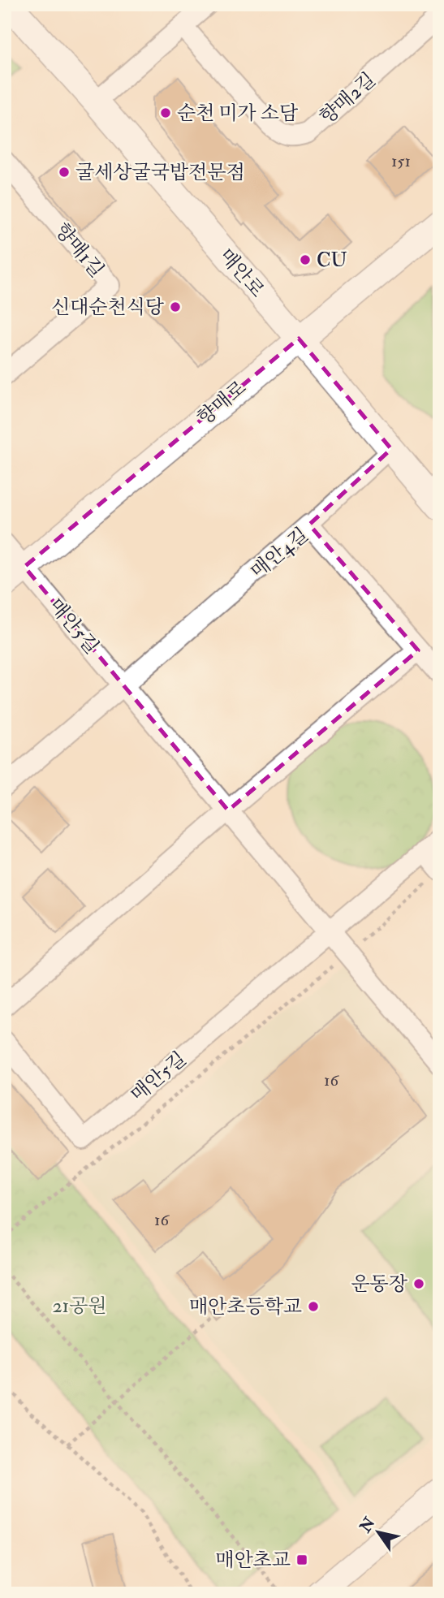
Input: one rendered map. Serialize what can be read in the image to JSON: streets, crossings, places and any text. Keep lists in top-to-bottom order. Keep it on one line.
{"streets":{"street":["향매2길","향매1길","매안로","향매로","매안4길","매안5길"]},"crossings":[["매안로","향매로"],["향매로","매안5길"],["매안4길","매안5길"]],"parks":["21공원"],"places":{"other":["순천 미가 소담","굴세상굴국밥전문점","CU","신대순천식당","운동장","매안초등학교"],"transit":["매안초교"]},"house_numbers":["151","16","16"],"north":"top left"}
